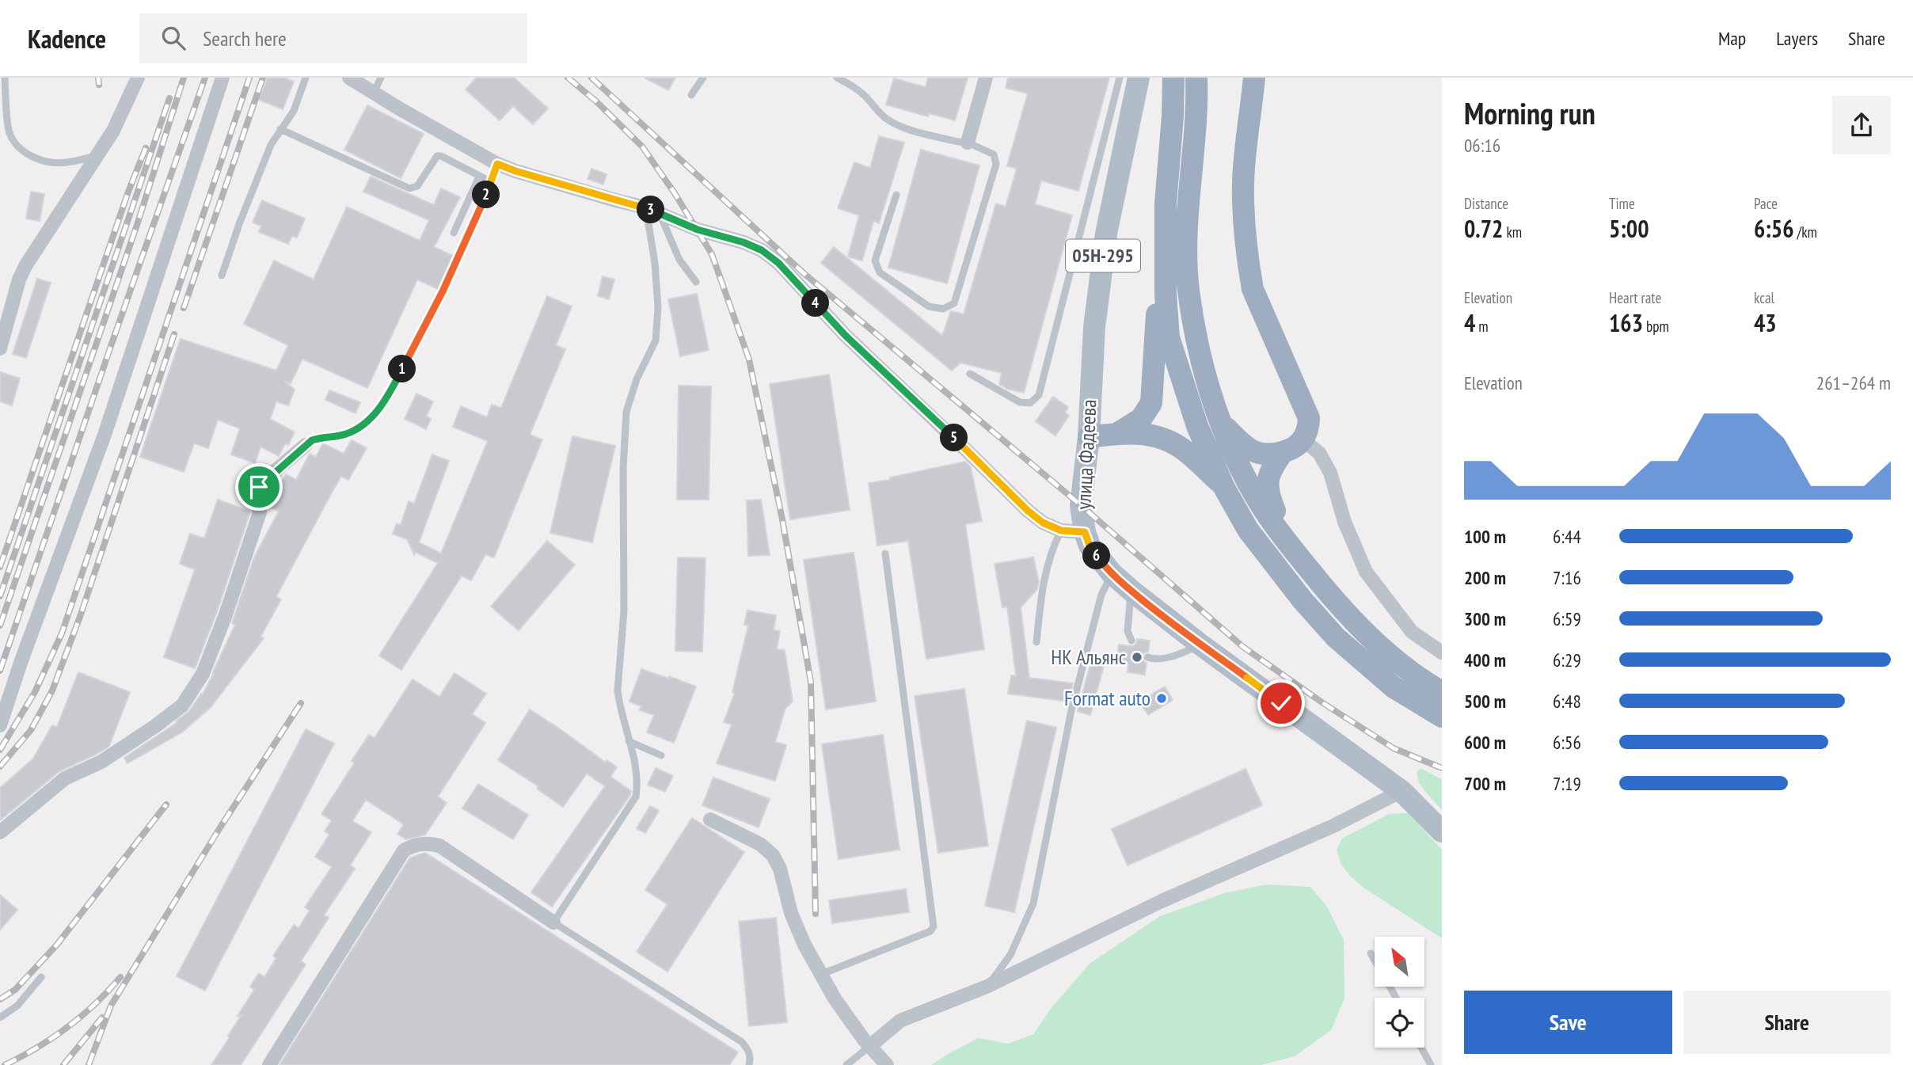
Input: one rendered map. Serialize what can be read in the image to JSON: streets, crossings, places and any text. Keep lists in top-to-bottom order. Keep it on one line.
{"streets":{"main road":["05Н-295","улица Фадеева"]},"places":["НК Альянс","Format auto"],"north":"top left","page":{"header":"Kadence","search":"Search here","nav":["Map","Layers","Share"],"heading":["Morning run","06:16"],"stats":[["Distance","0.72 km"],["Time","5:00"],["Pace","6:56 /km"],["Elevation","4 m"],["Heart rate","163 bpm"],["kcal","43"]],"pins":["2","3","4","1","5","6"],"chart":["Elevation","261–264 m"],"list":[{"name":"100 m","note":"6:44"},{"name":"200 m","note":"7:16"},{"name":"300 m","note":"6:59"},{"name":"400 m","note":"6:29"},{"name":"500 m","note":"6:48"},{"name":"600 m","note":"6:56"},{"name":"700 m","note":"7:19"}],"buttons":["Save","Share"]}}
